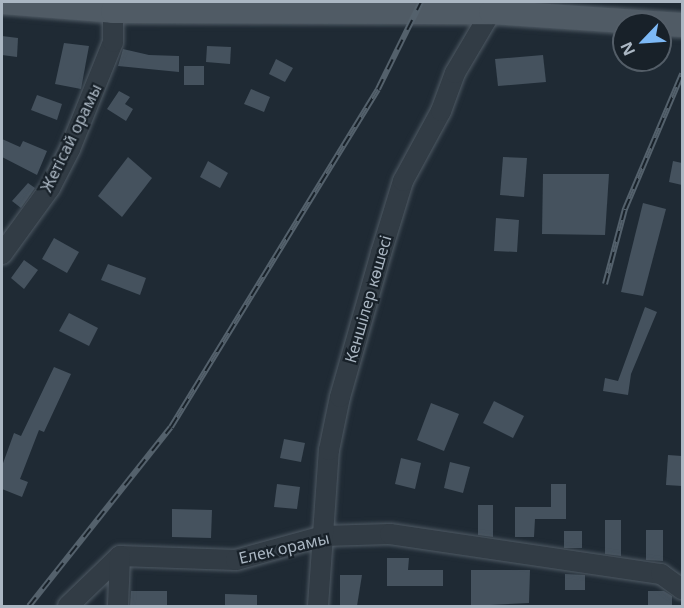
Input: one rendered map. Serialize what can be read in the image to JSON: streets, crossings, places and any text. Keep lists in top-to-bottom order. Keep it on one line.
{"streets":{"street":["Жетісай орамы","Кеншілер көшесі","Елек орамы"]},"crossings":[["Кеншілер көшесі","Елек орамы"]],"north":"bottom left"}
